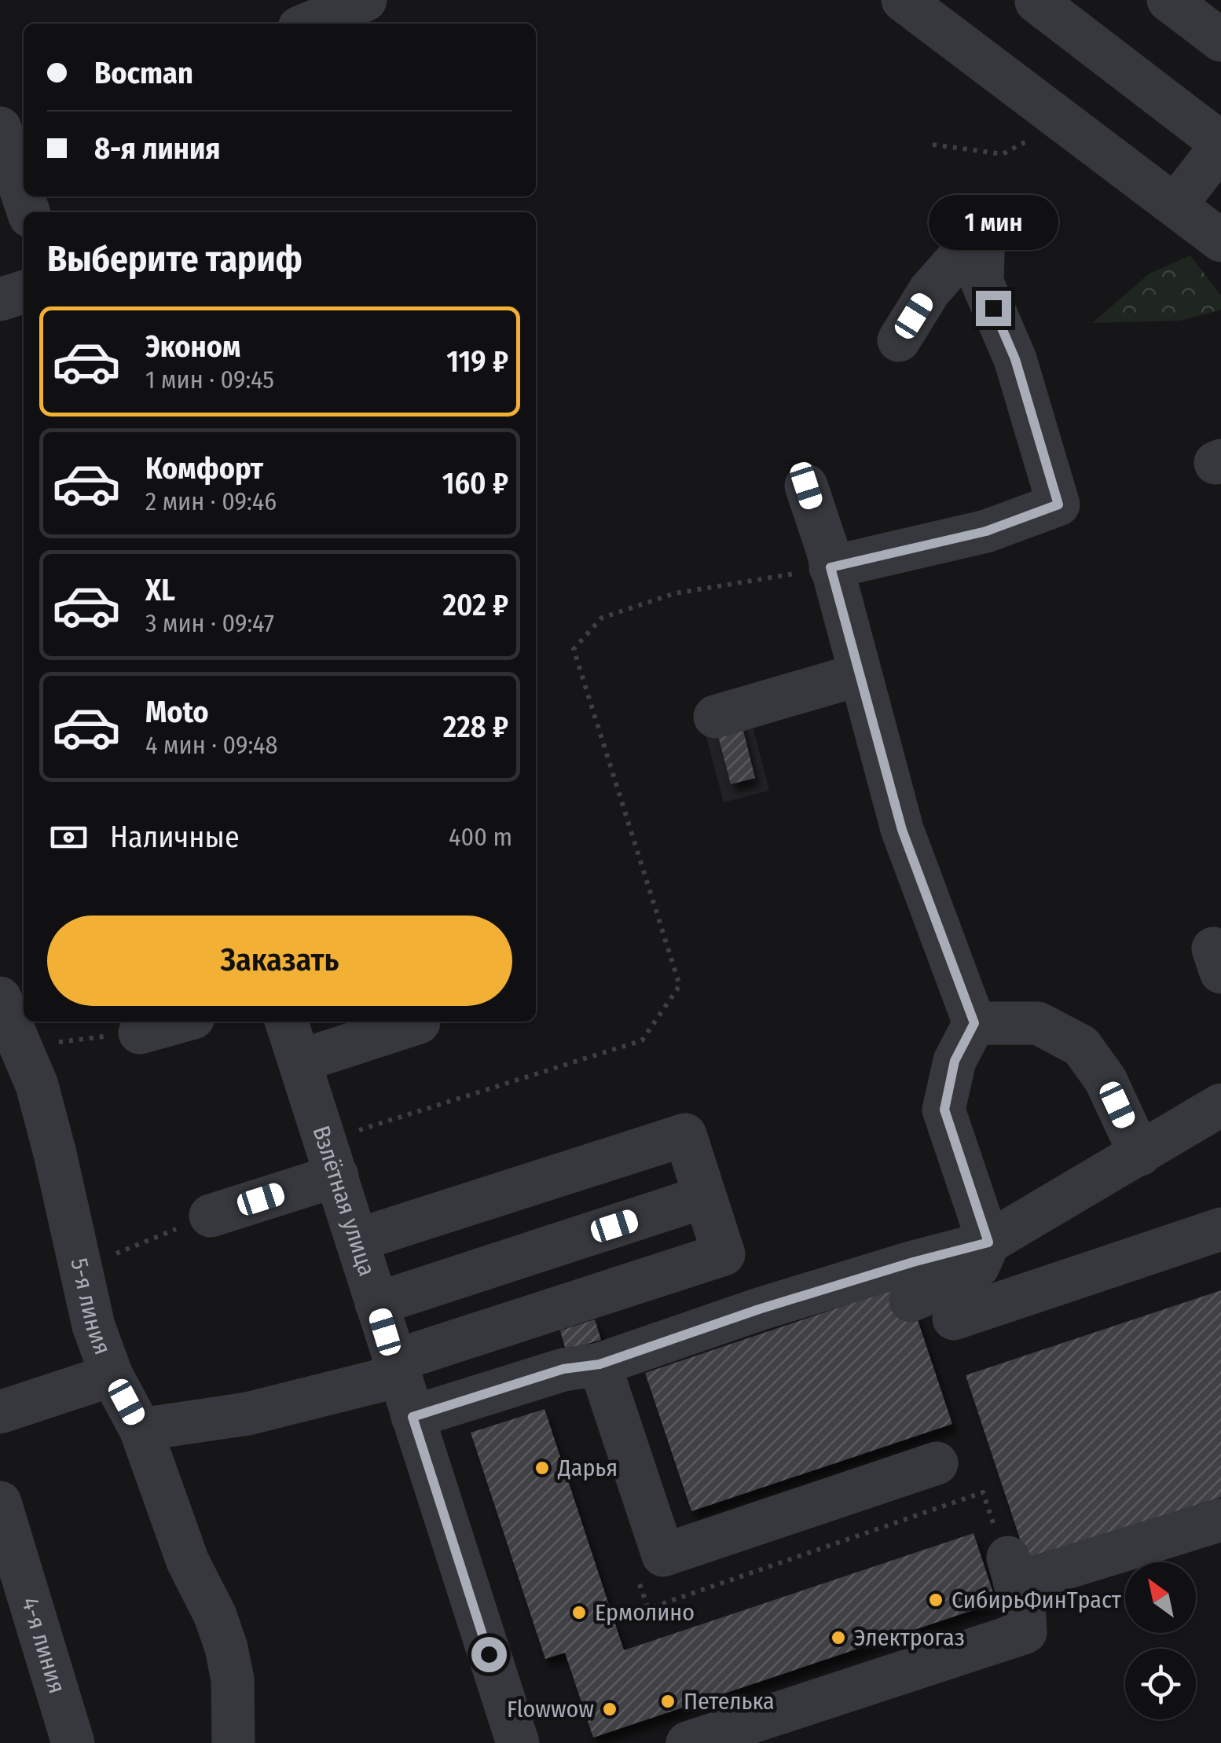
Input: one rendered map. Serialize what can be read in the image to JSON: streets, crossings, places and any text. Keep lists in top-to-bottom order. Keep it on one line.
{"streets":{"street":["Взлётная улица","5-я линия","4-я линия"]},"places":["Дарья","СибирьФинТраст","Ермолино","Электрогаз","Петелька","Flowwow"],"north":"top left","page":{"banner":["Bocman","8-я линия"],"bubble":"1 мин","heading":"Выберите тариф","list":[{"name":"Эконом","note":"1 мин · 09:45","value":"119 ₽"},{"name":"Комфорт","note":"2 мин · 09:46","value":"160 ₽"},{"name":"XL","note":"3 мин · 09:47","value":"202 ₽"},{"name":"Moto","note":"4 мин · 09:48","value":"228 ₽"}],"pay":["Наличные","400 m"],"buttons":"Заказать"}}
